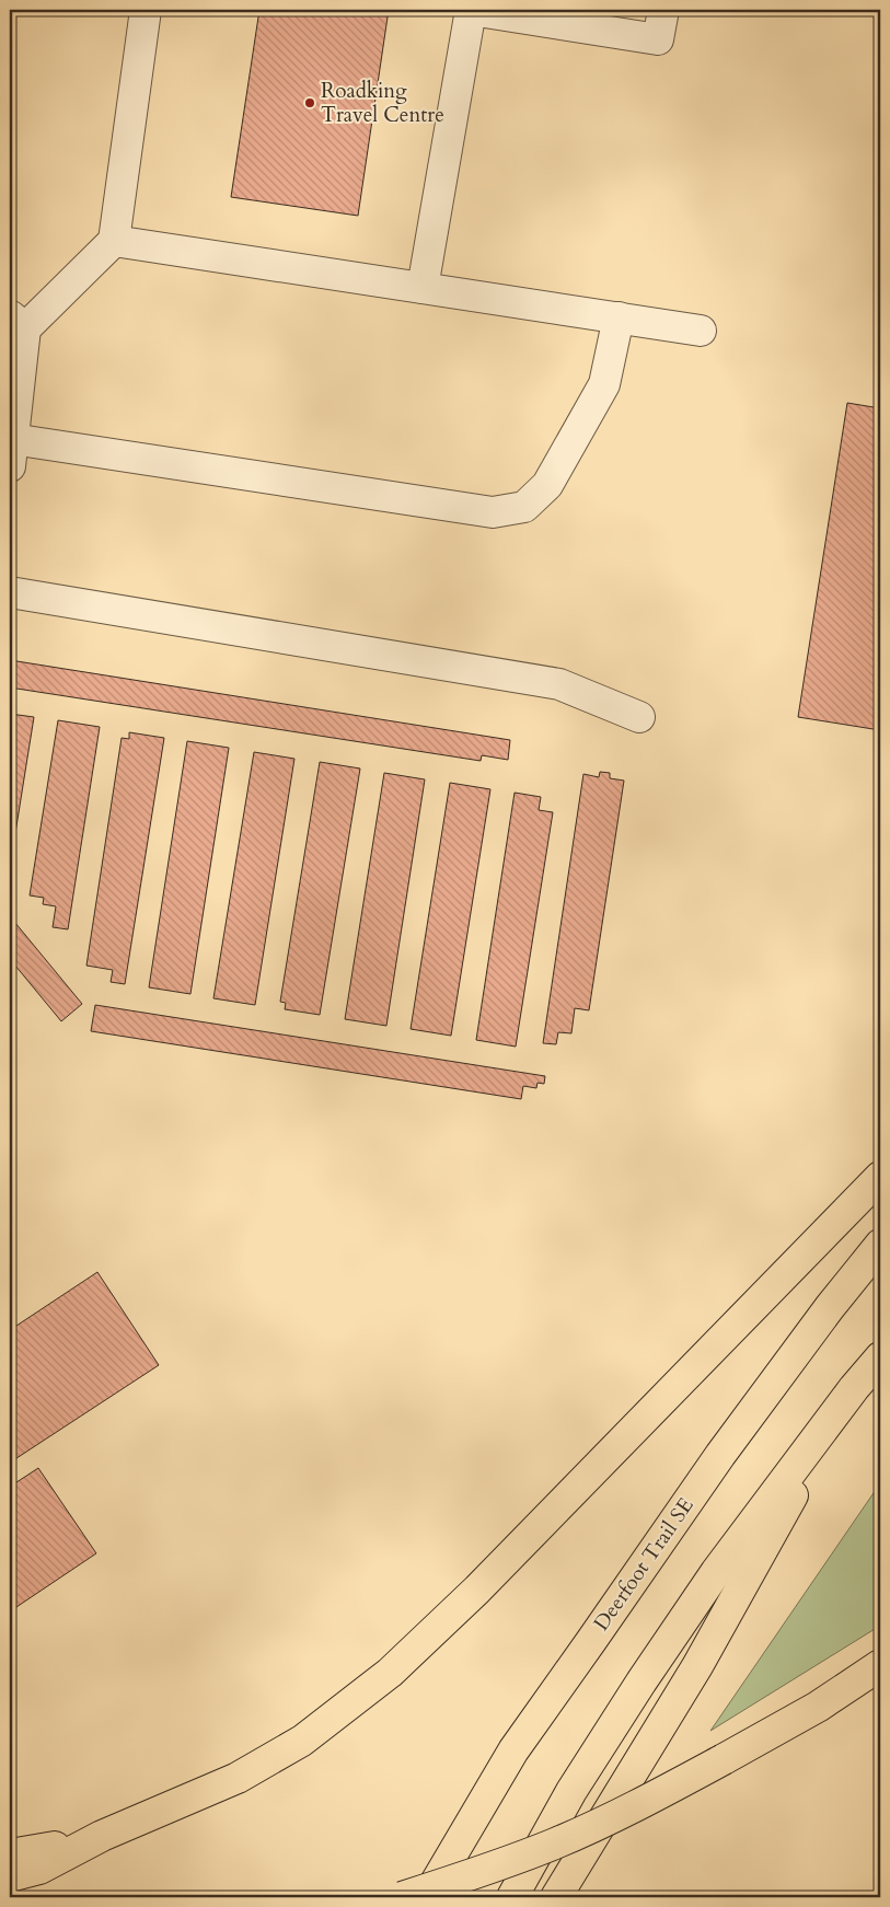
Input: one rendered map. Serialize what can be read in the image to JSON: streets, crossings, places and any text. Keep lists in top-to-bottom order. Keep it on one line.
{"streets":{"highway":["Deerfoot Trail SE"]},"places":["Roadking Travel Centre"]}
